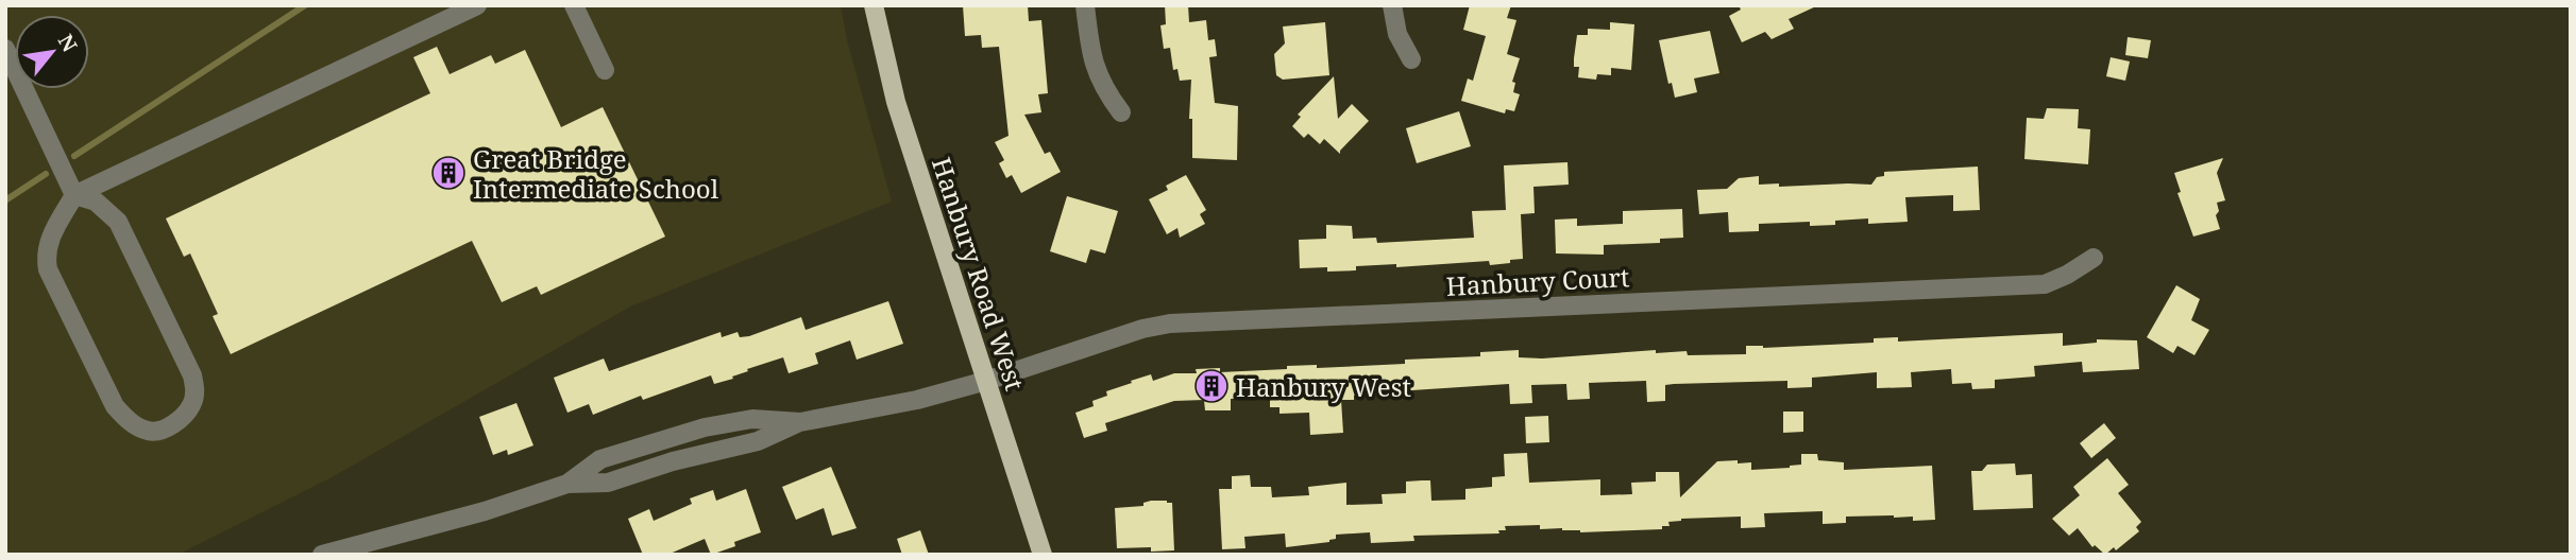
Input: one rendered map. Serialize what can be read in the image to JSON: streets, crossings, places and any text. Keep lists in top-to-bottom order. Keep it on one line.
{"streets":{"main road":["Hanbury Road West"],"street":["Hanbury Court"]},"crossings":[["Hanbury Road West","Hanbury Court"]],"places":{"building":["Great Bridge Intermediate School","Hanbury West"]},"north":"top right"}
